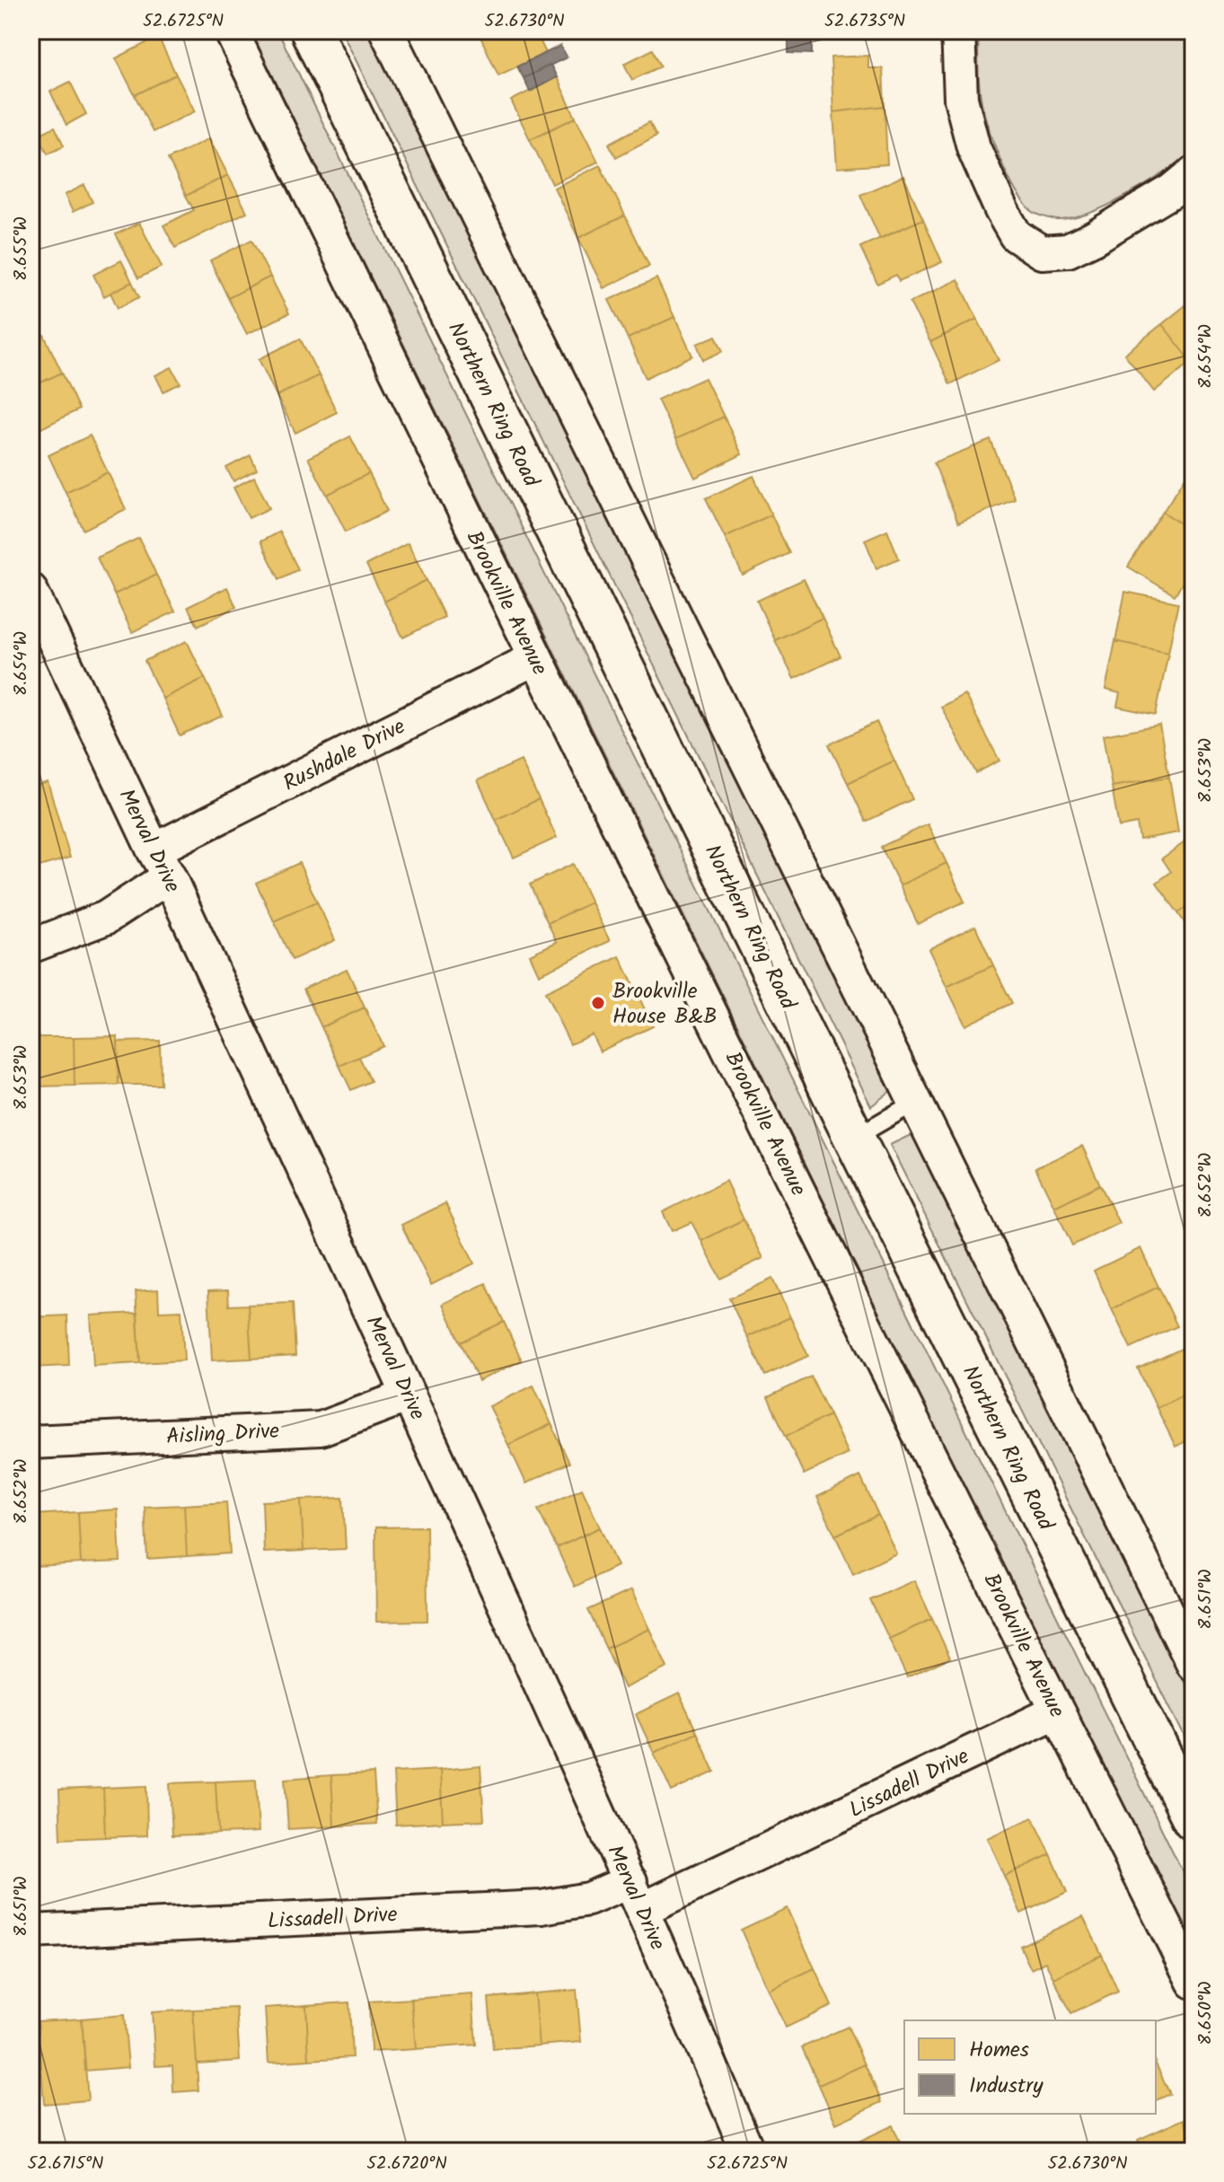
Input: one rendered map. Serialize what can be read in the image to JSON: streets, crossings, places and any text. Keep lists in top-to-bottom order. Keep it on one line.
{"streets":{"main road":["Northern Ring Road"],"street":["Brookville Avenue","Rushdale Drive","Merval Drive","Aisling Drive","Lissadell Drive"]},"crossings":[["Brookville Avenue","Rushdale Drive"],["Brookville Avenue","Lissadell Drive"],["Rushdale Drive","Merval Drive"],["Merval Drive","Aisling Drive"],["Merval Drive","Lissadell Drive"]],"places":["Brookville House B&B"],"legend":["Homes","Industry"],"coordinates":["52.6725°N","52.6730°N","52.6735°N","8.655°W","8.654°W","8.653°W","8.652°W","8.651°W","8.650°W","52.6715°N","52.6720°N"]}
